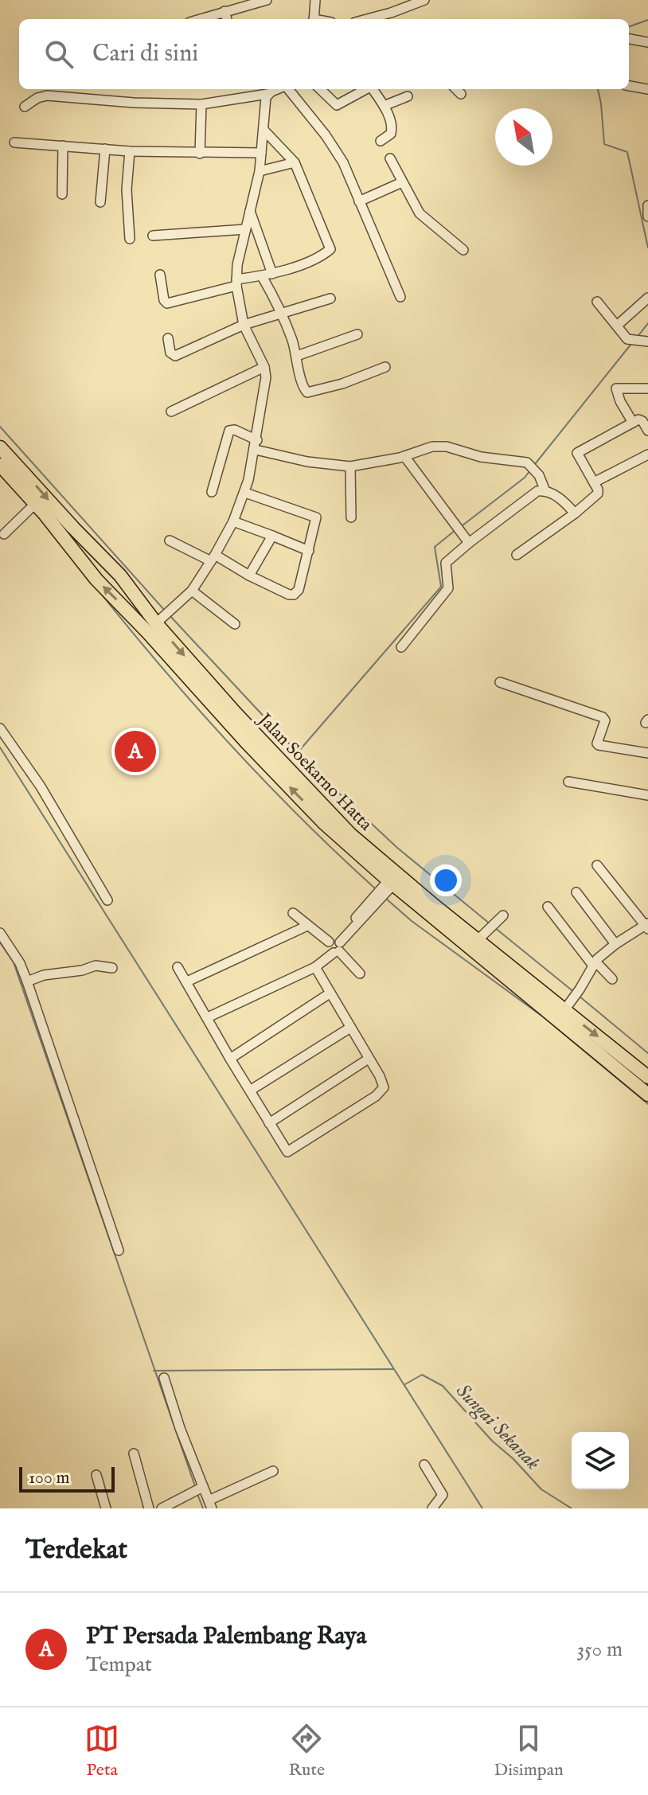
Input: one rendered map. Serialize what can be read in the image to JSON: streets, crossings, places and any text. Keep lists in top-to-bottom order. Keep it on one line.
{"streets":{"highway":["Jalan Soekarno Hatta"]},"water":["Sungai Sekanak"],"scale_bar":"100 m","north":"top left","page":{"search":"Cari di sini","pins":"A","scale":"100 m","heading":"Terdekat","list":[{"mark":"A","name":"PT Persada Palembang Raya","note":"Tempat","value":"350 m"}],"nav":["Peta","Rute","Disimpan"]}}
